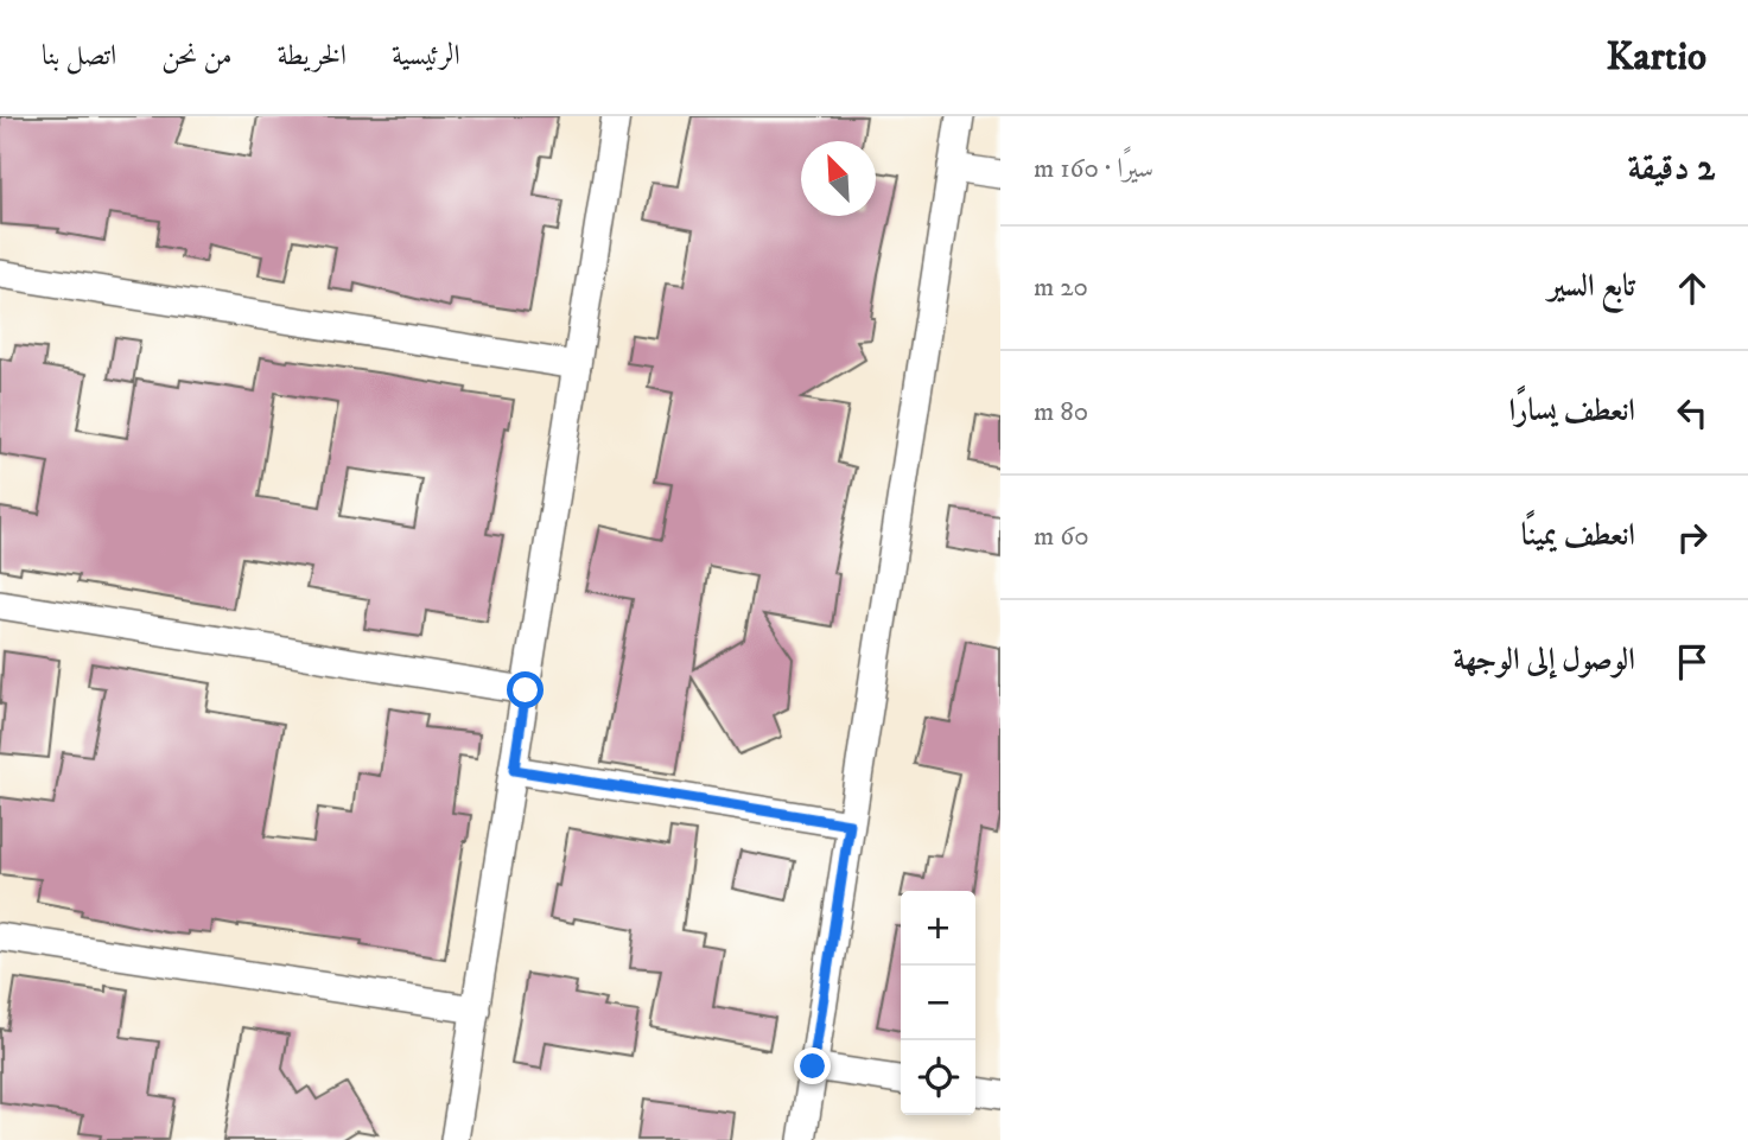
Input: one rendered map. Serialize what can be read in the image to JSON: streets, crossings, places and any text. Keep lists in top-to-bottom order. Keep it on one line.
{"north":"top left","page":{"header":"Kartio","nav":["الرئيسية","الخريطة","من نحن","اتصل بنا"],"heading":["2 دقيقة","سيرًا · 160 m"],"list":[["تابع السير","20 m"],["انعطف يسارًا","80 m"],["انعطف يمينًا","60 m"],"الوصول إلى الوجهة"],"map_buttons":["+","−"]}}
